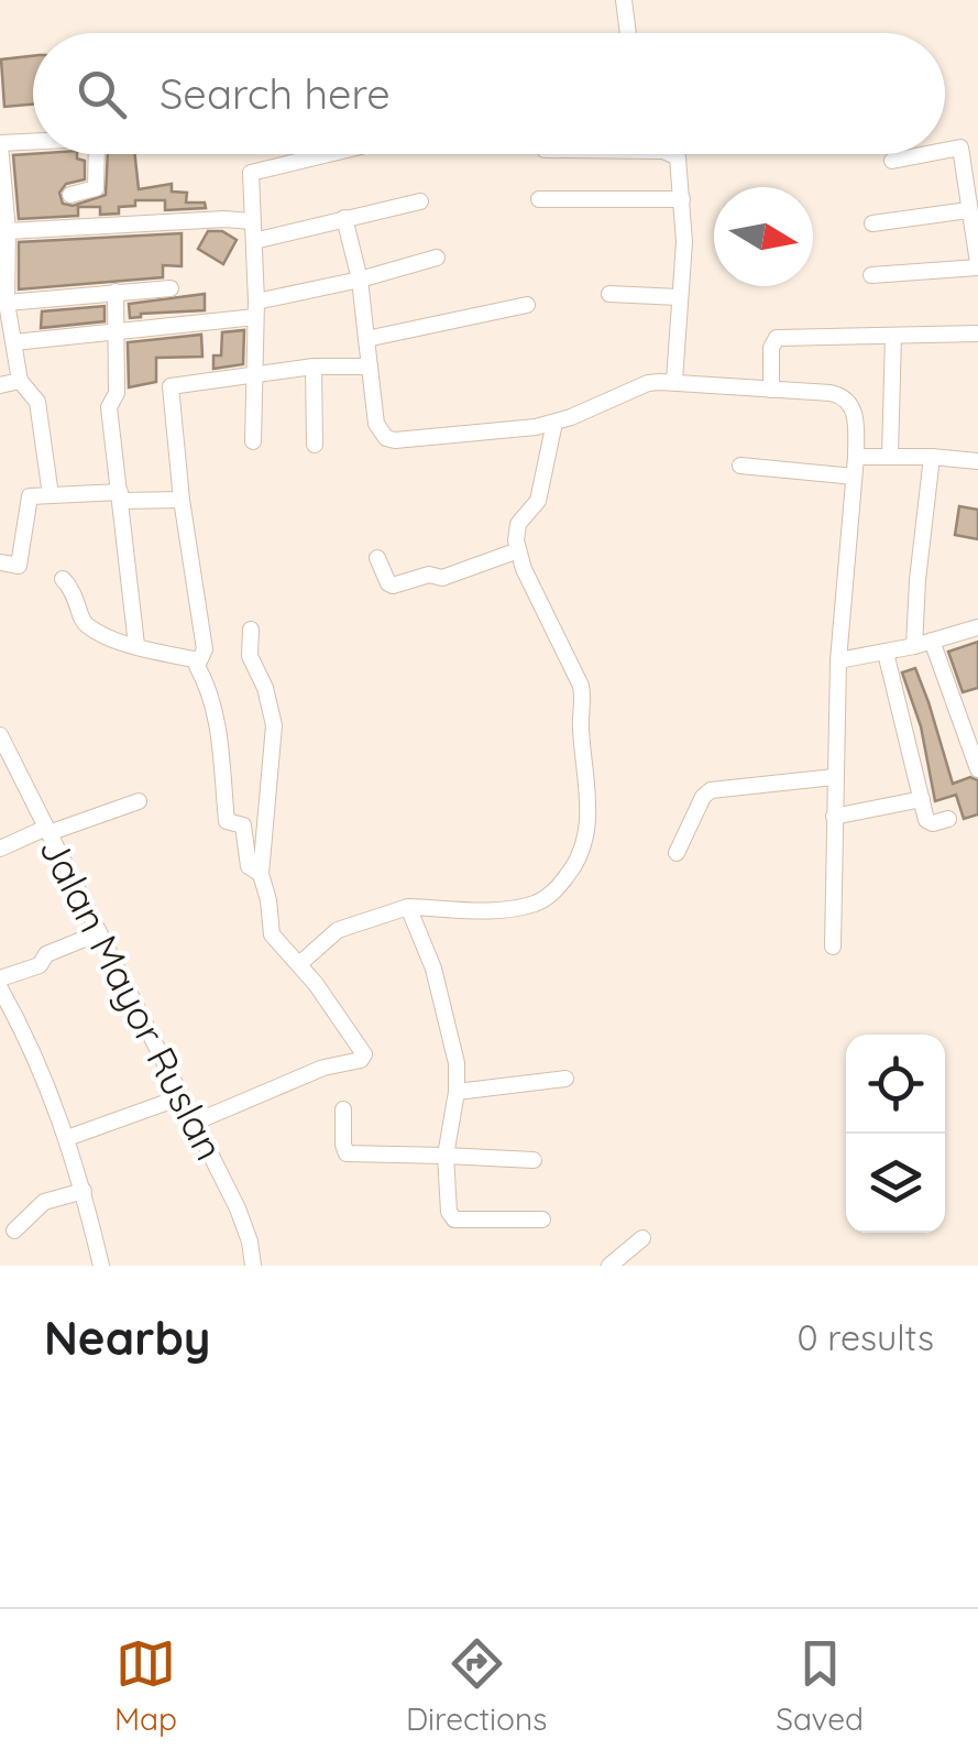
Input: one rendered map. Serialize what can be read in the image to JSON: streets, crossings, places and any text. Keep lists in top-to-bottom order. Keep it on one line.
{"streets":{"street":["Jalan Mayor Ruslan"]},"north":"right","page":{"search":"Search here","heading":["Nearby","0 results"],"nav":["Map","Directions","Saved"]}}
